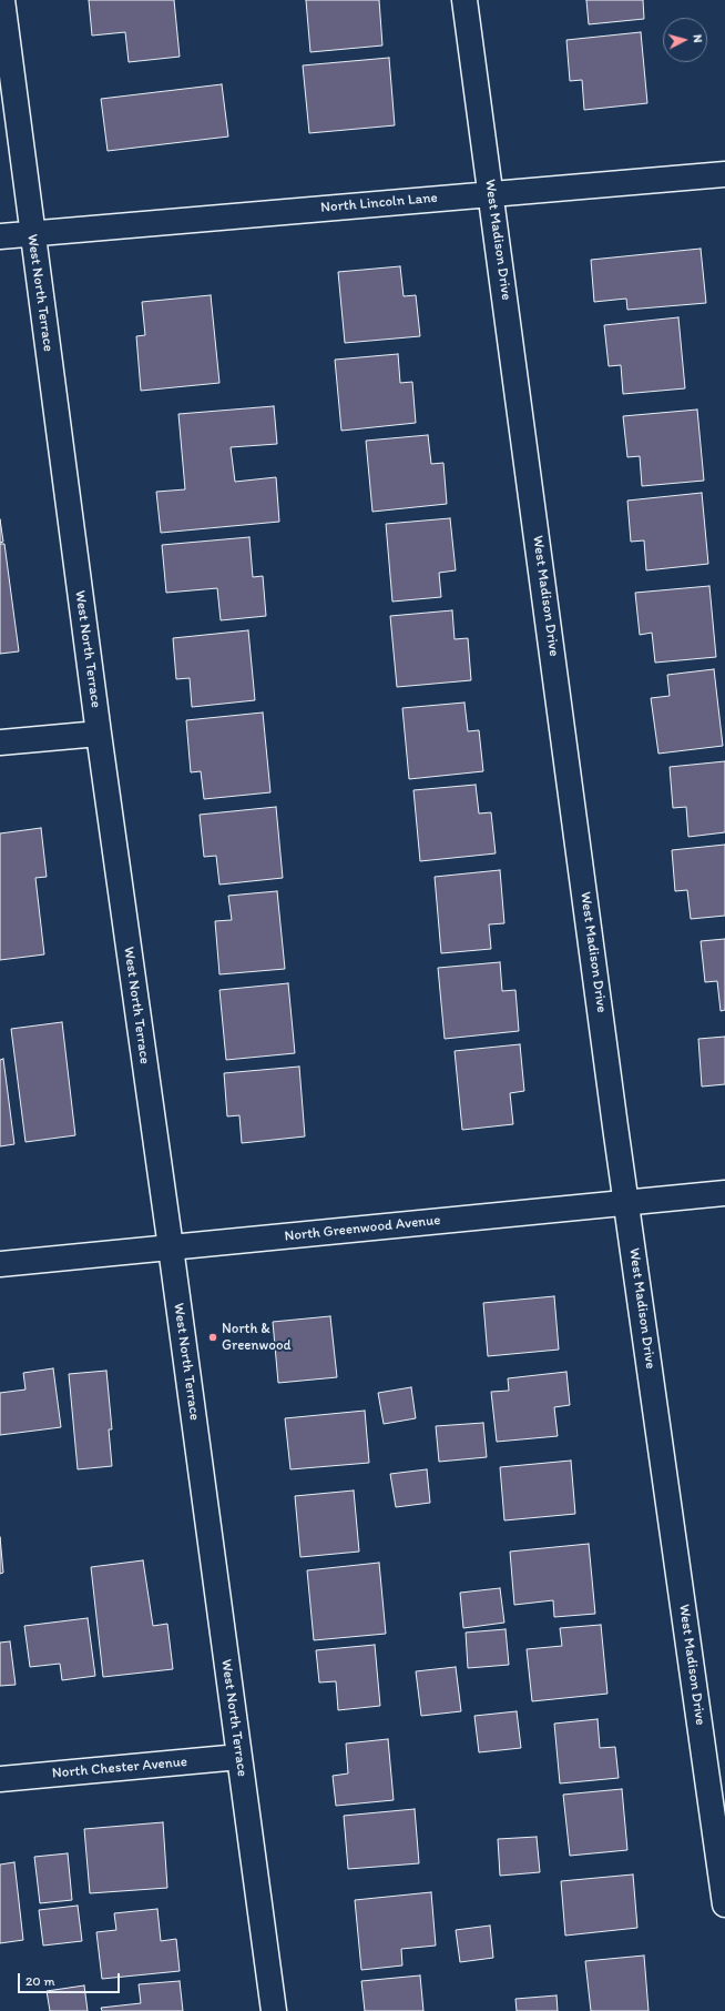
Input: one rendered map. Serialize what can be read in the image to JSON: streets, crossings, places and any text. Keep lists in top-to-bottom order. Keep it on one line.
{"streets":{"street":["North Lincoln Lane","West Madison Drive","West North Terrace","North Greenwood Avenue","North Chester Avenue"]},"crossings":[["North Lincoln Lane","West Madison Drive"],["North Lincoln Lane","West North Terrace"],["West Madison Drive","North Greenwood Avenue"],["West North Terrace","North Greenwood Avenue"],["West North Terrace","North Chester Avenue"]],"places":["North & Greenwood"],"scale_bar":"20 m","north":"right"}
